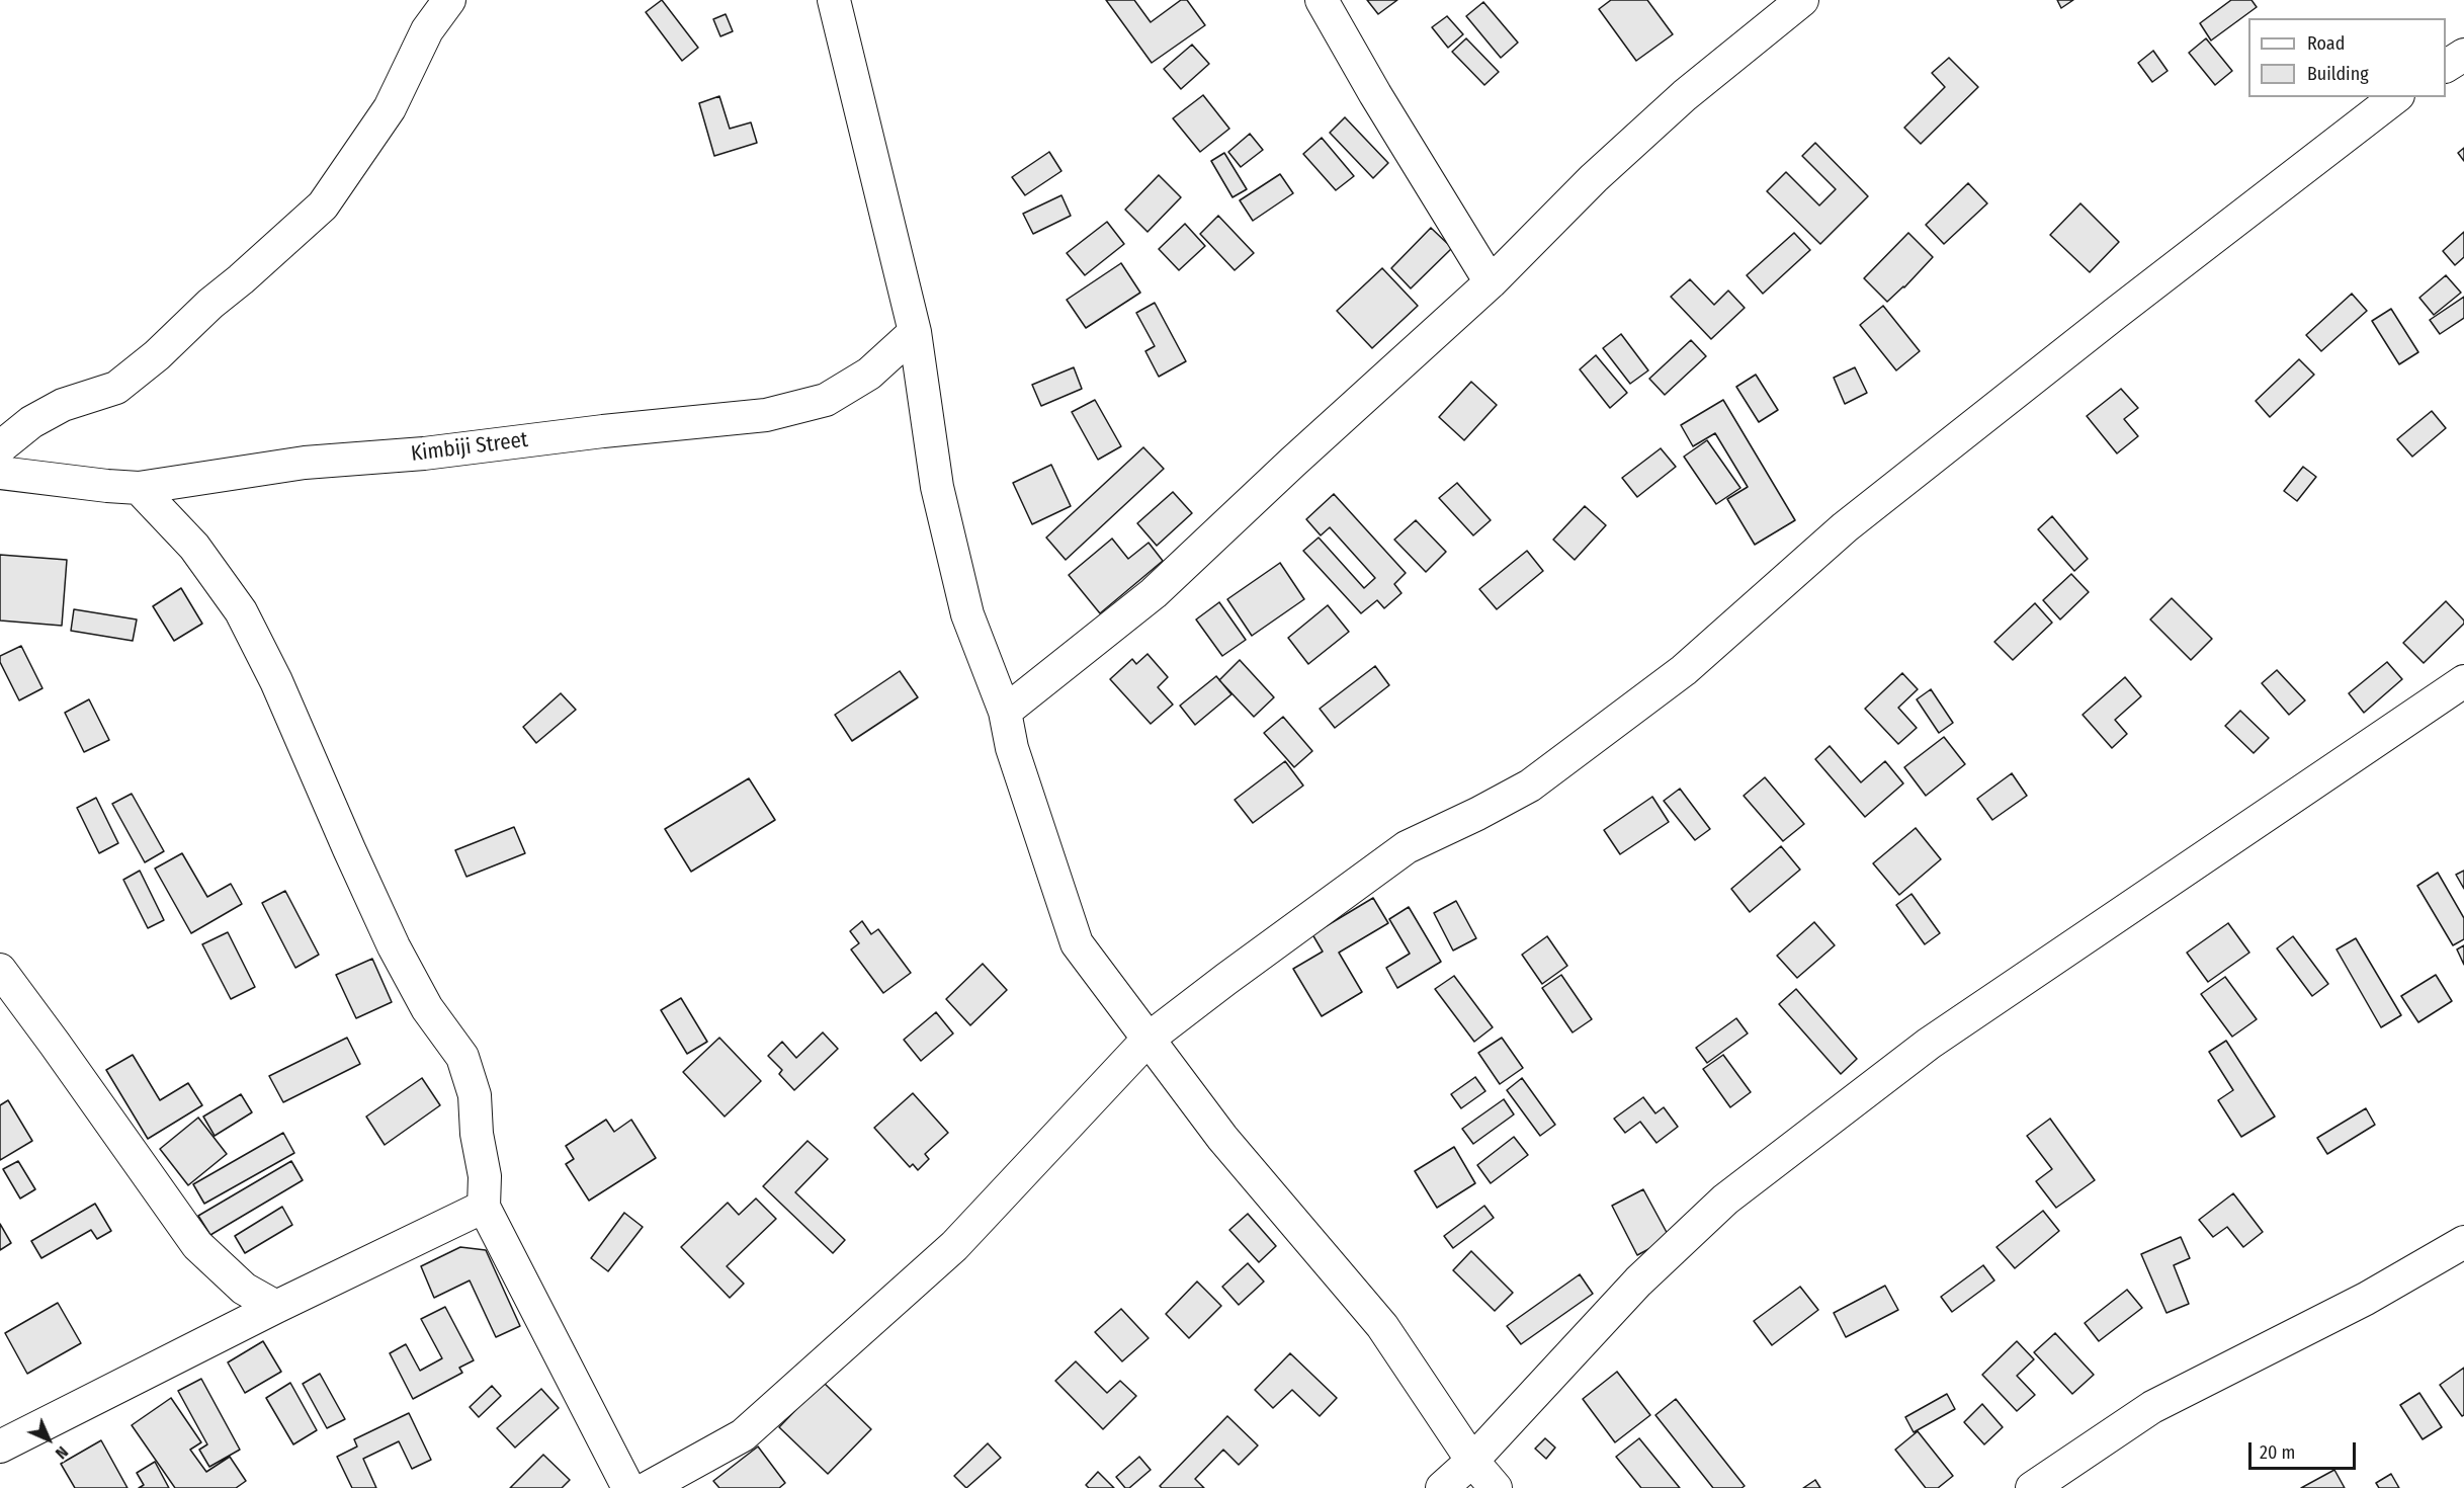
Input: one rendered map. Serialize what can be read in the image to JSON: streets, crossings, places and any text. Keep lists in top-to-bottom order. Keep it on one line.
{"streets":{"street":["Kimbiji Street"]},"legend":["Road","Building"],"scale_bar":"20 m","north":"bottom right"}
